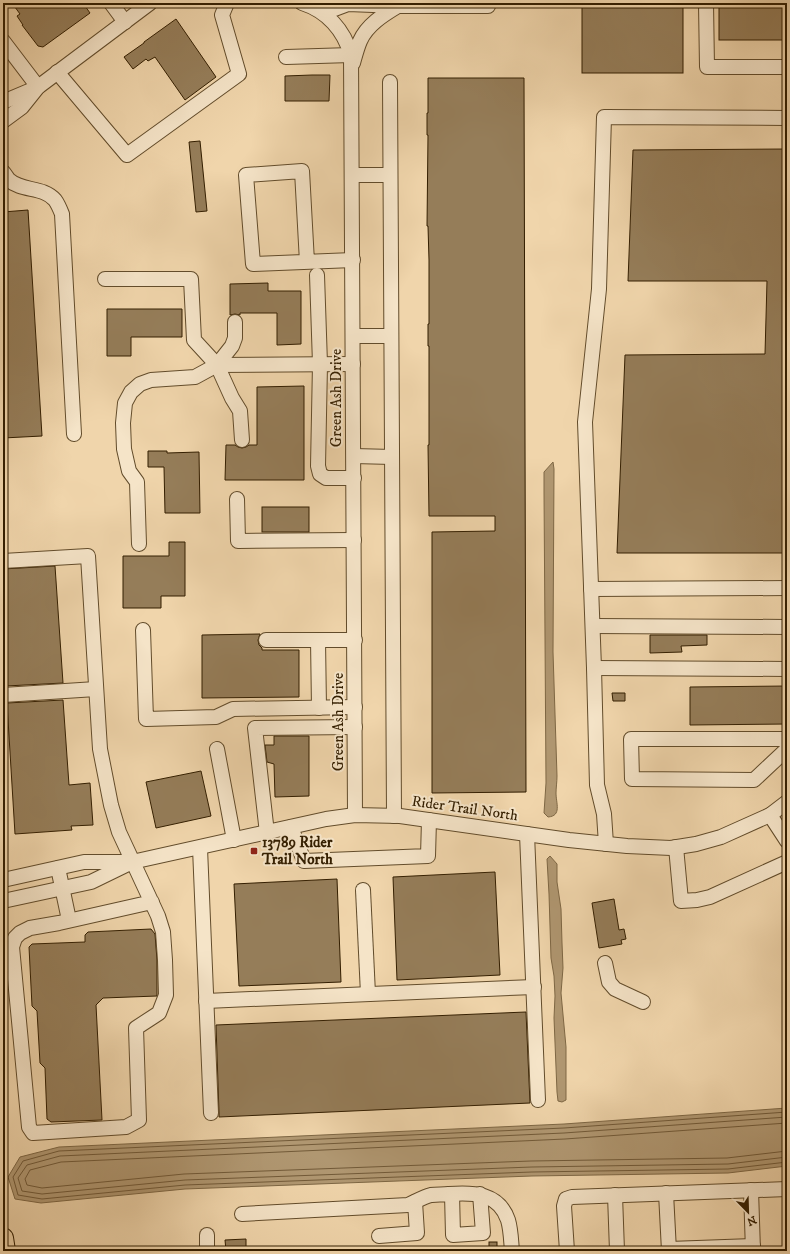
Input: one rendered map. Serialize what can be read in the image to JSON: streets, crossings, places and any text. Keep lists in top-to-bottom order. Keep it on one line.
{"streets":{"street":["Green Ash Drive","Rider Trail North"]},"crossings":[["Green Ash Drive","Rider Trail North"]],"places":{"transit":["13789 Rider Trail North"]},"north":"bottom right"}
